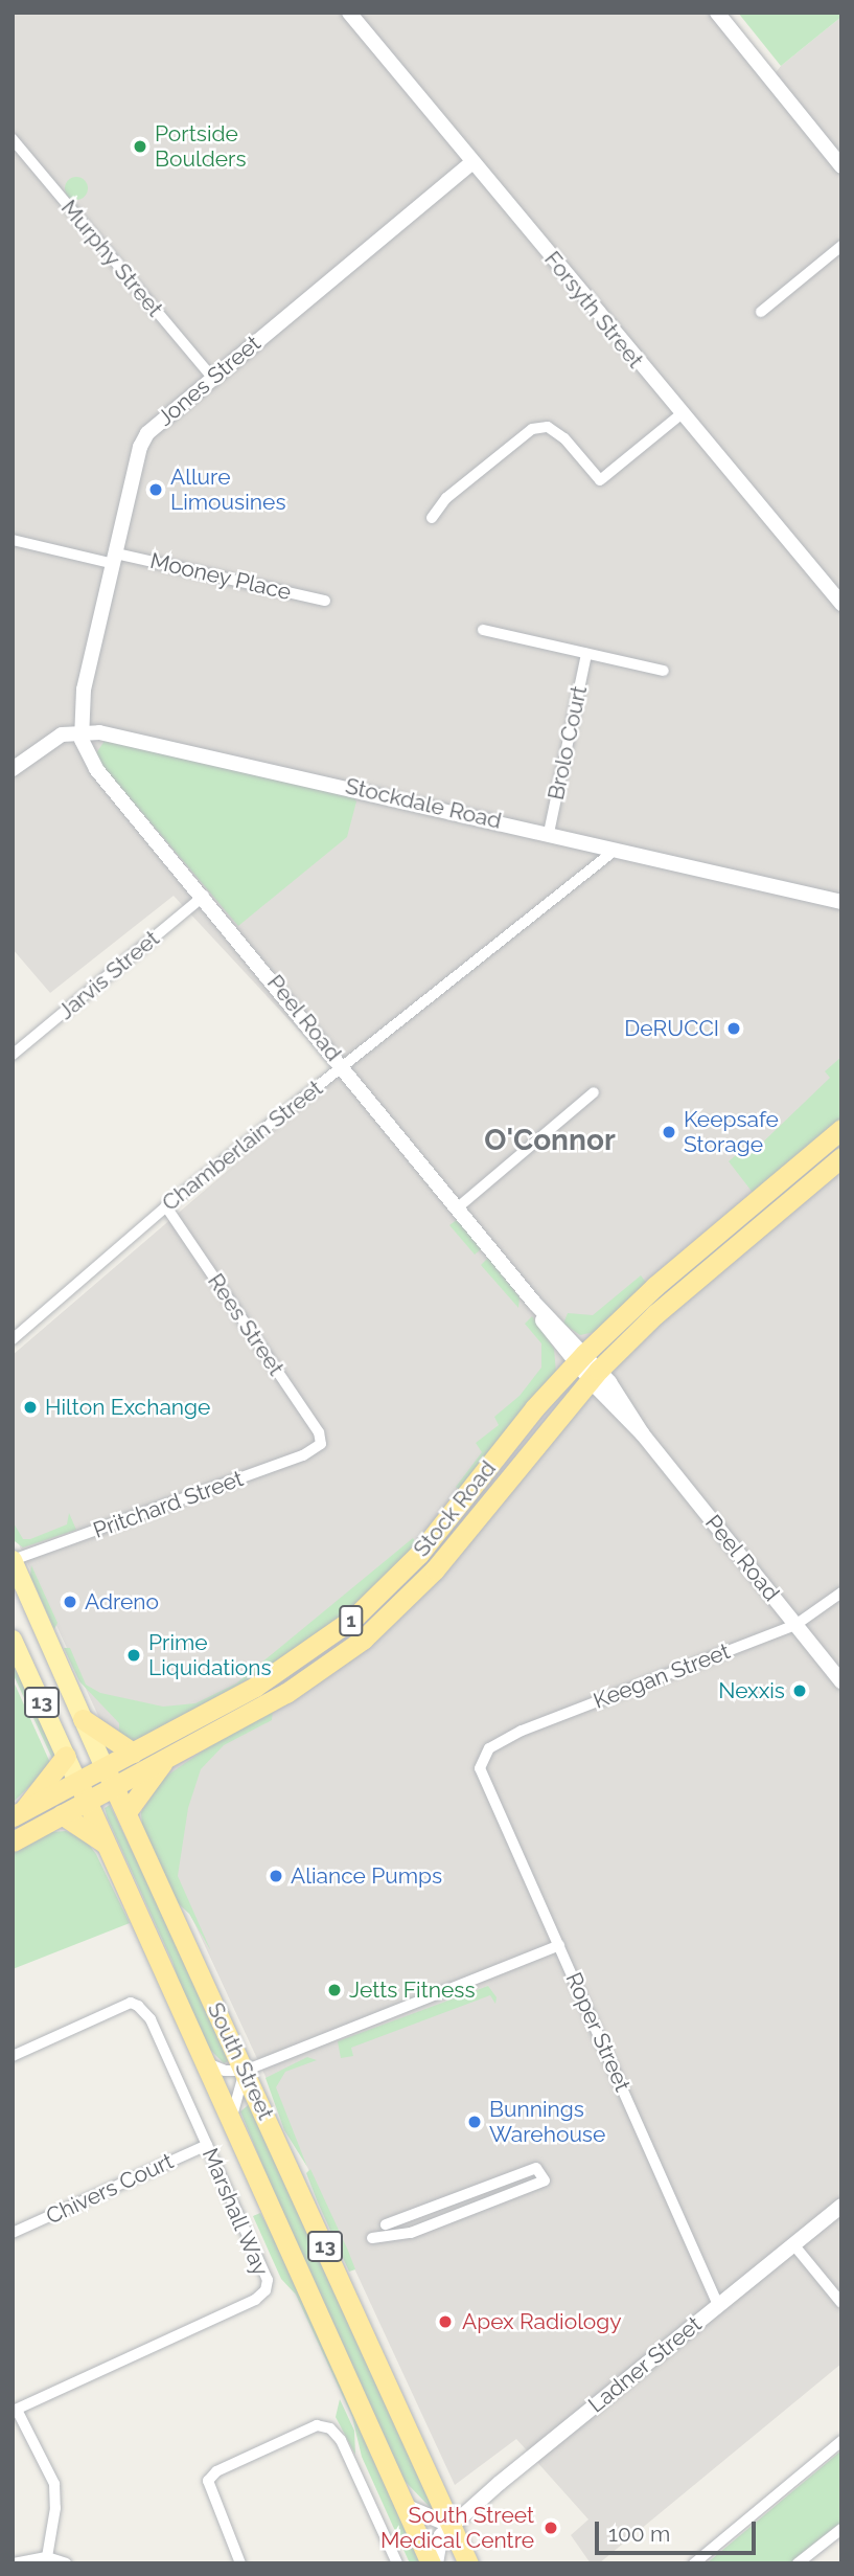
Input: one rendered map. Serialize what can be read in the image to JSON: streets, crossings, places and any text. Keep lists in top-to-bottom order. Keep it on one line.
{"streets":{"highway":["Stock Road","1","13","South Street"],"street":["Murphy Street","Forsyth Street","Jones Street","Mooney Place","Brolo Court","Stockdale Road","Jarvis Street","Peel Road","Chamberlain Street","Rees Street","Pritchard Street","Keegan Street","Roper Street","Chivers Court","Marshall Way","Ladner Street"]},"crossings":[["Murphy Street","Jones Street"],["Forsyth Street","Jones Street"],["Jones Street","Mooney Place"],["Jones Street","Stockdale Road"],["Jones Street","Peel Road"],["Brolo Court","Stockdale Road"],["Stockdale Road","Peel Road"],["Stockdale Road","Chamberlain Street"],["Jarvis Street","Peel Road"],["Peel Road","Chamberlain Street"],["Peel Road","Stock Road"],["Peel Road","Keegan Street"],["Chamberlain Street","Rees Street"],["Rees Street","Pritchard Street"],["Pritchard Street","South Street"],["Stock Road","South Street"],["Keegan Street","Roper Street"],["Roper Street","Ladner Street"],["South Street","Ladner Street"],["Chivers Court","Marshall Way"]],"districts":["O'Connor"],"places":["Portside Boulders","Allure Limousines","DeRUCCI","Keepsafe Storage","Hilton Exchange","Adreno","Prime Liquidations","Nexxis","Aliance Pumps","Jetts Fitness","Bunnings Warehouse","Apex Radiology","South Street Medical Centre"],"scale_bar":"100 m"}
